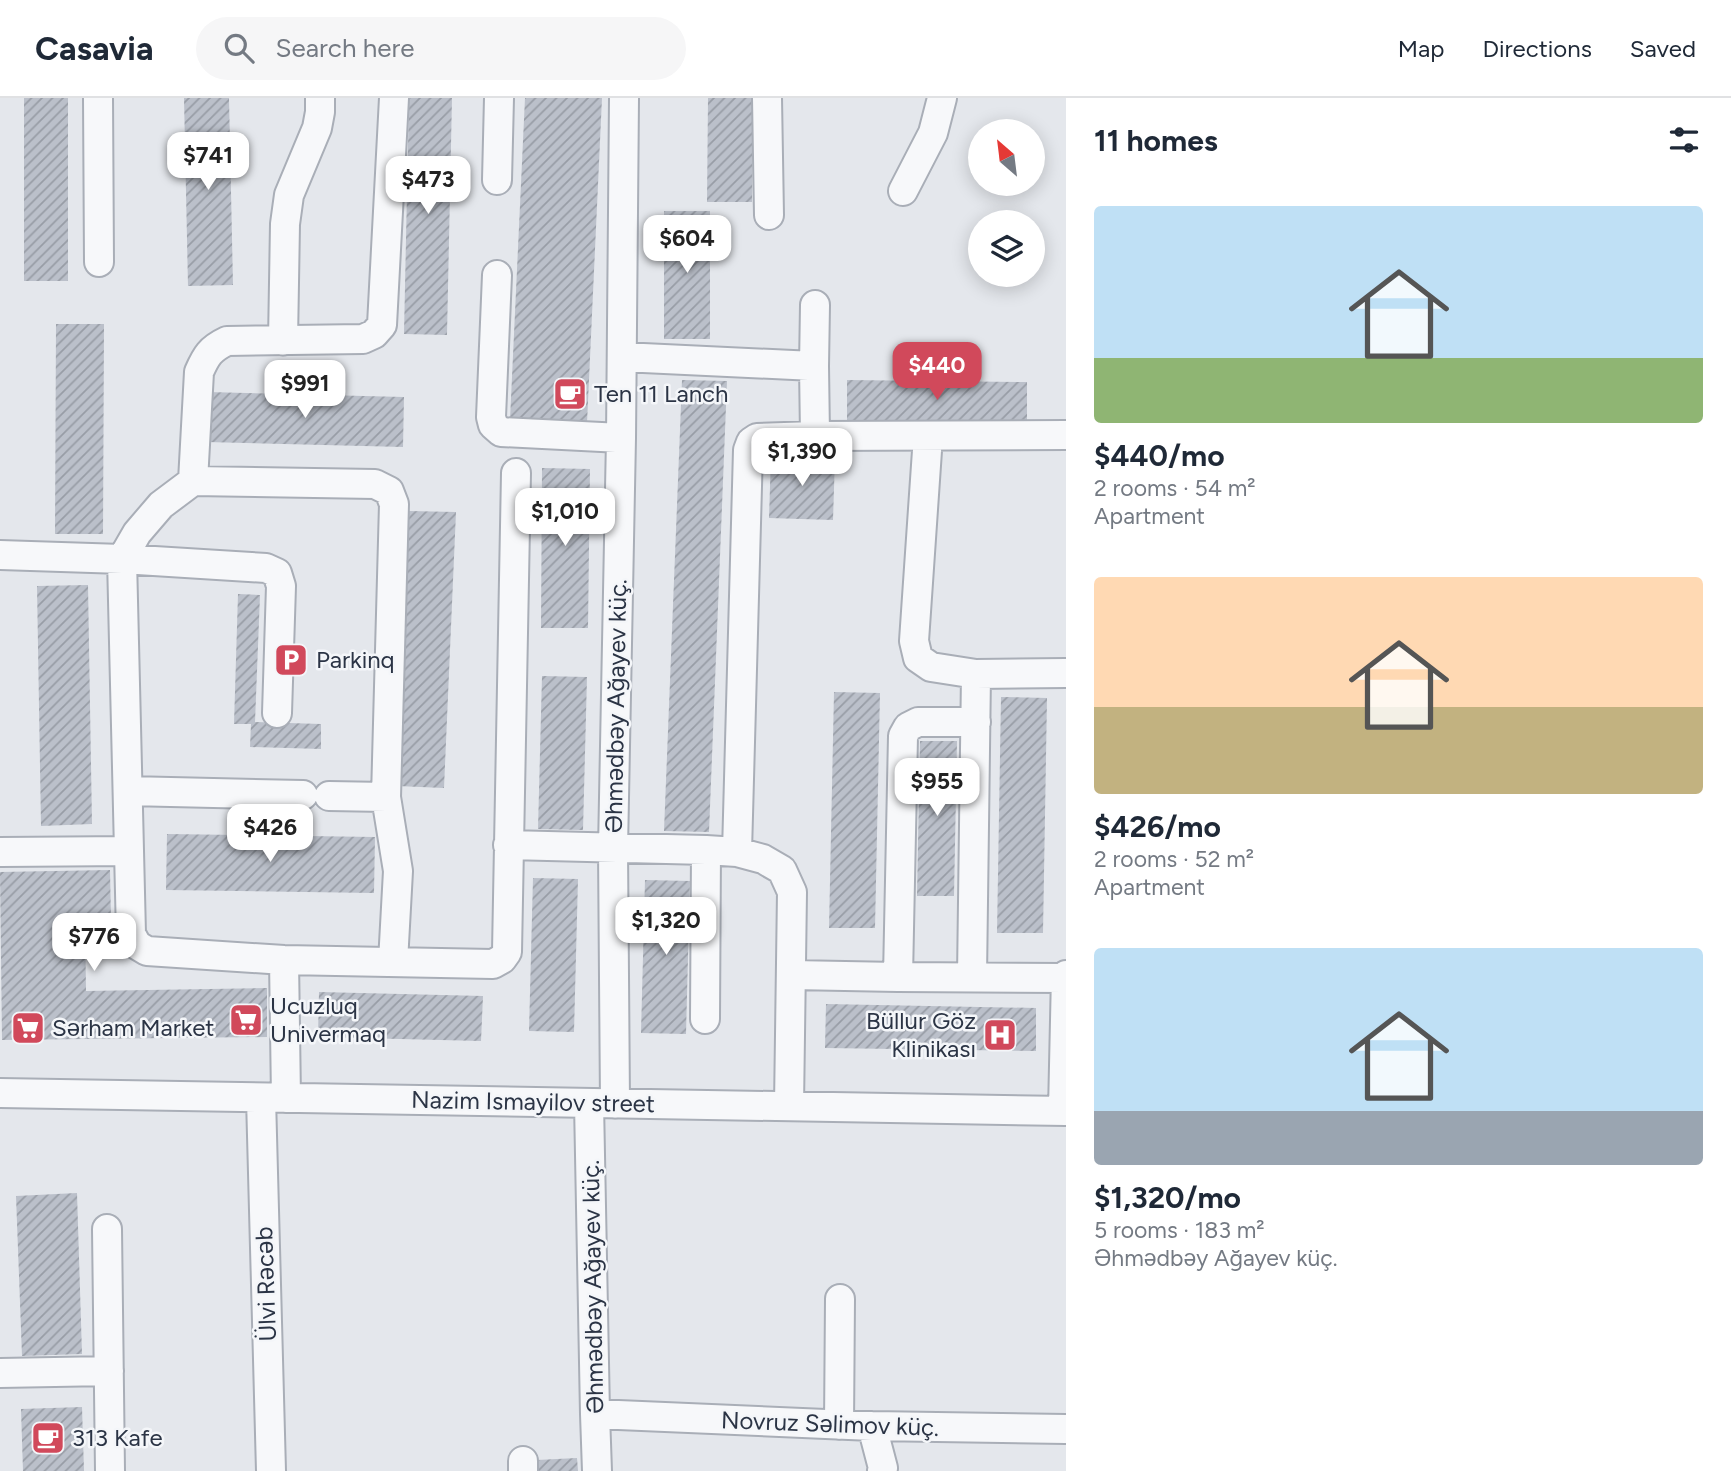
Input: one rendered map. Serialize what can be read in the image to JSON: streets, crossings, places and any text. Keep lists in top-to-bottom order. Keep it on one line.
{"streets":{"street":["Əhmədbəy Ağayev küç.","Nazim Ismayilov street","Ülvi Rəcəb","Novruz Səlimov küç."]},"crossings":[["Əhmədbəy Ağayev küç.","Nazim Ismayilov street"],["Əhmədbəy Ağayev küç.","Novruz Səlimov küç."],["Nazim Ismayilov street","Ülvi Rəcəb"]],"places":{"cafe":["Ten 11 Lanch","313 Kafe"],"parking":["Parkinq"],"supermarket":["Ucuzluq Univermaq","Sərham Market"],"hospital":["Büllur Göz Klinikası"]},"north":"top left","page":{"header":"Casavia","search":"Search here","nav":["Map","Directions","Saved"],"heading":"11 homes","price":["$741","$473","$604","$440","$991","$1,390","$1,010","$955","$426","$1,320","$776"],"list":[{"name":"$440/mo","note":"2 rooms · 54 m² · Apartment"},{"name":"$426/mo","note":"2 rooms · 52 m² · Apartment"},{"name":"$1,320/mo","note":"5 rooms · 183 m² · Əhmədbəy Ağayev küç."}]}}
